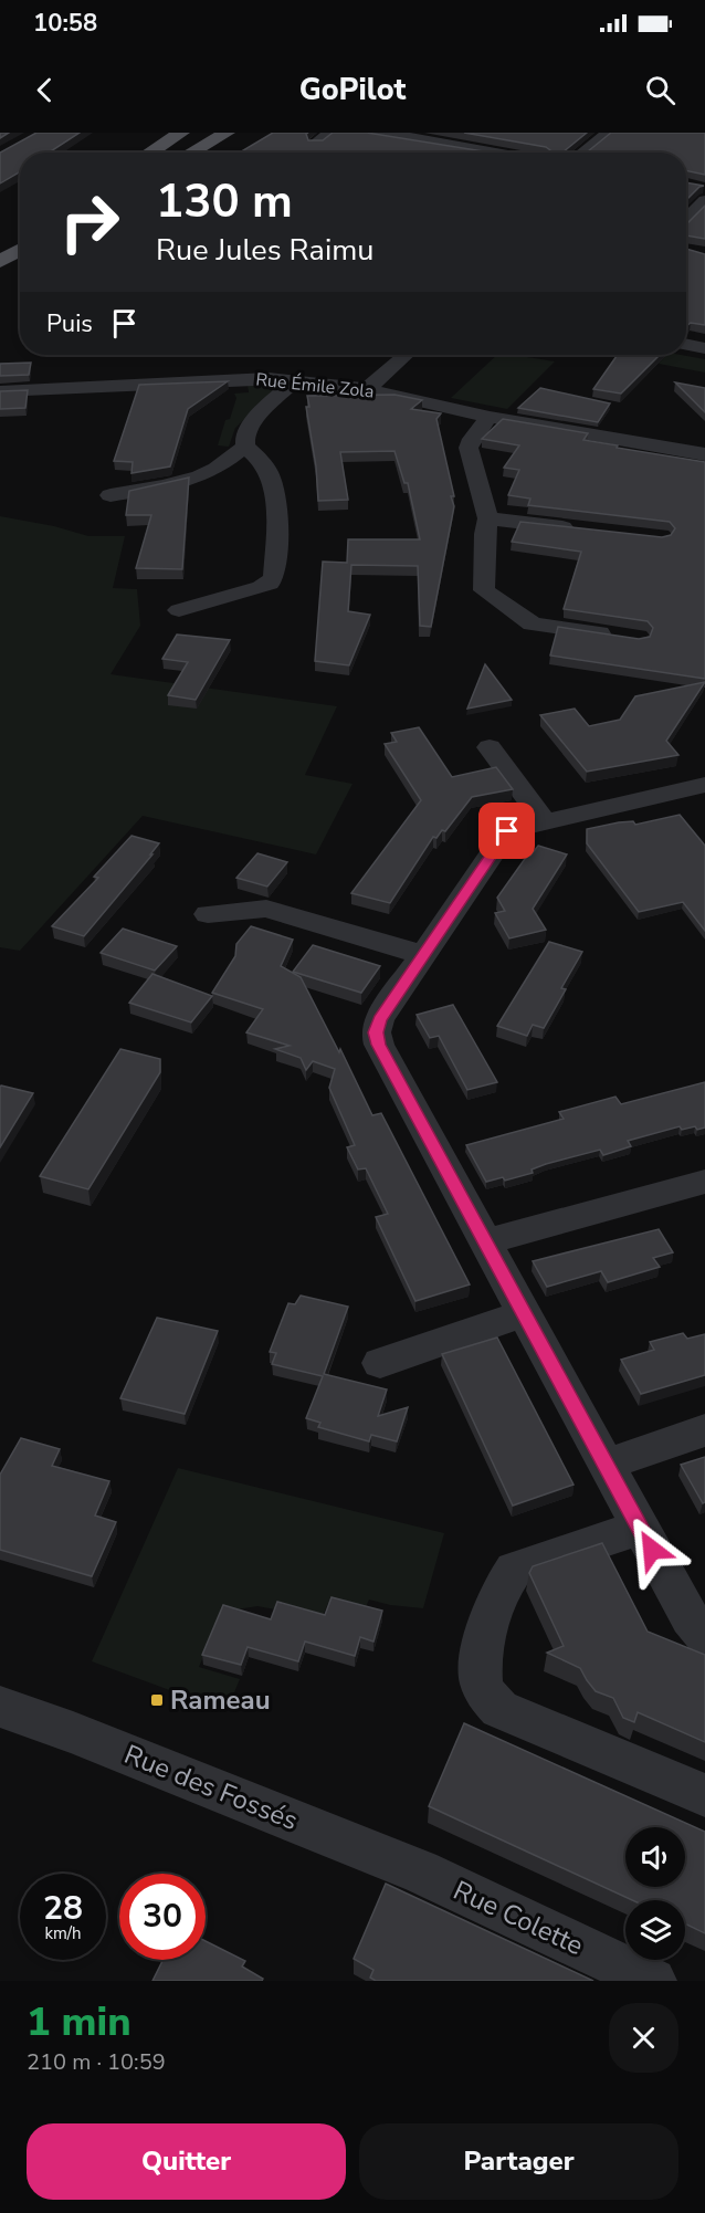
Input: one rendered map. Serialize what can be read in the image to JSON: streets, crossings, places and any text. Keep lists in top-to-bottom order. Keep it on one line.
{"streets":{"street":["Rue Émile Zola","Rue des Fossés","Rue Colette"]},"crossings":[["Rue des Fossés","Rue Colette"]],"places":{"transit":["Rameau"]},"page":{"status":"10:58","header":"GoPilot","turn":["130 m","Rue Jules Raimu"],"then":"Puis","speed":"28 km/h","limit":"30","heading":["1 min","210 m · 10:59"],"buttons":["Quitter","Partager"]}}
